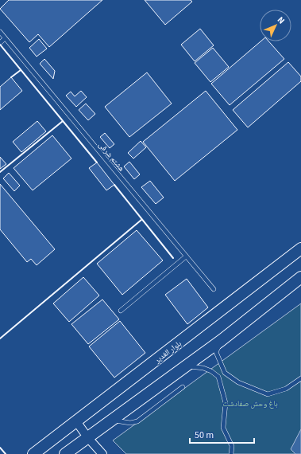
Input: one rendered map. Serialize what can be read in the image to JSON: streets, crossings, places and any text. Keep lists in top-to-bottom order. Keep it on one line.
{"streets":{"street":["بلوار الغدیر"],"lane":["هشتم شرقی"]},"parks":["باغ وحش صفادشت"],"scale_bar":"50 m","north":"top right"}
